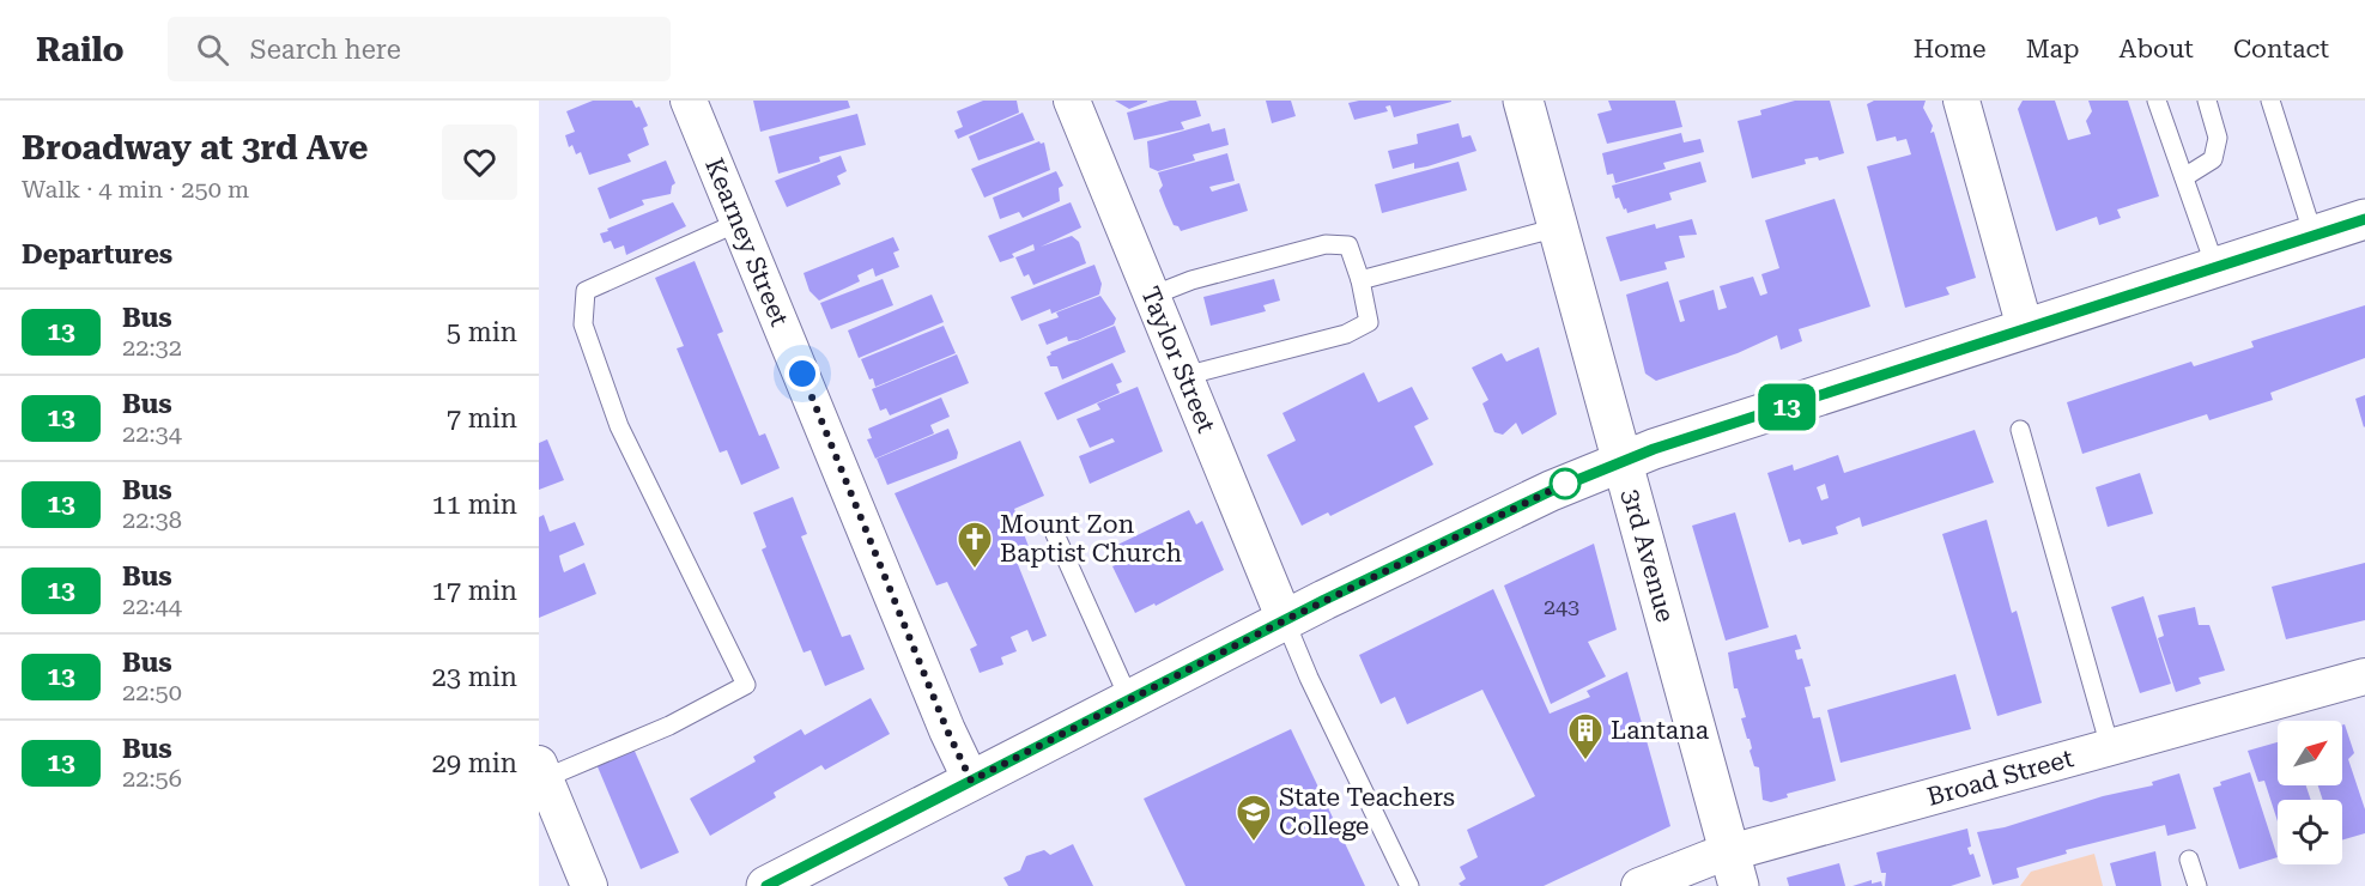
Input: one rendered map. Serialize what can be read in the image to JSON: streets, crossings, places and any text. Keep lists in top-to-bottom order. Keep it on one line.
{"streets":{"main road":["3rd Avenue"],"street":["Kearney Street","Taylor Street","Broad Street"]},"crossings":[["3rd Avenue","Broad Street"]],"places":{"church":["Mount Zon Baptist Church"],"building":["Lantana"],"school or university":["State Teachers College"]},"lines":["bus line 13"],"house_numbers":["243"],"north":"top right","page":{"header":"Railo","search":"Search here","nav":["Home","Map","About","Contact"],"heading":[["Broadway at 3rd Ave","Walk · 4 min · 250 m"],"Departures"],"on_map":"13","list":[{"mark":"13","name":"Bus","note":"22:32","value":"5 min"},{"mark":"13","name":"Bus","note":"22:34","value":"7 min"},{"mark":"13","name":"Bus","note":"22:38","value":"11 min"},{"mark":"13","name":"Bus","note":"22:44","value":"17 min"},{"mark":"13","name":"Bus","note":"22:50","value":"23 min"},{"mark":"13","name":"Bus","note":"22:56","value":"29 min"}]}}
